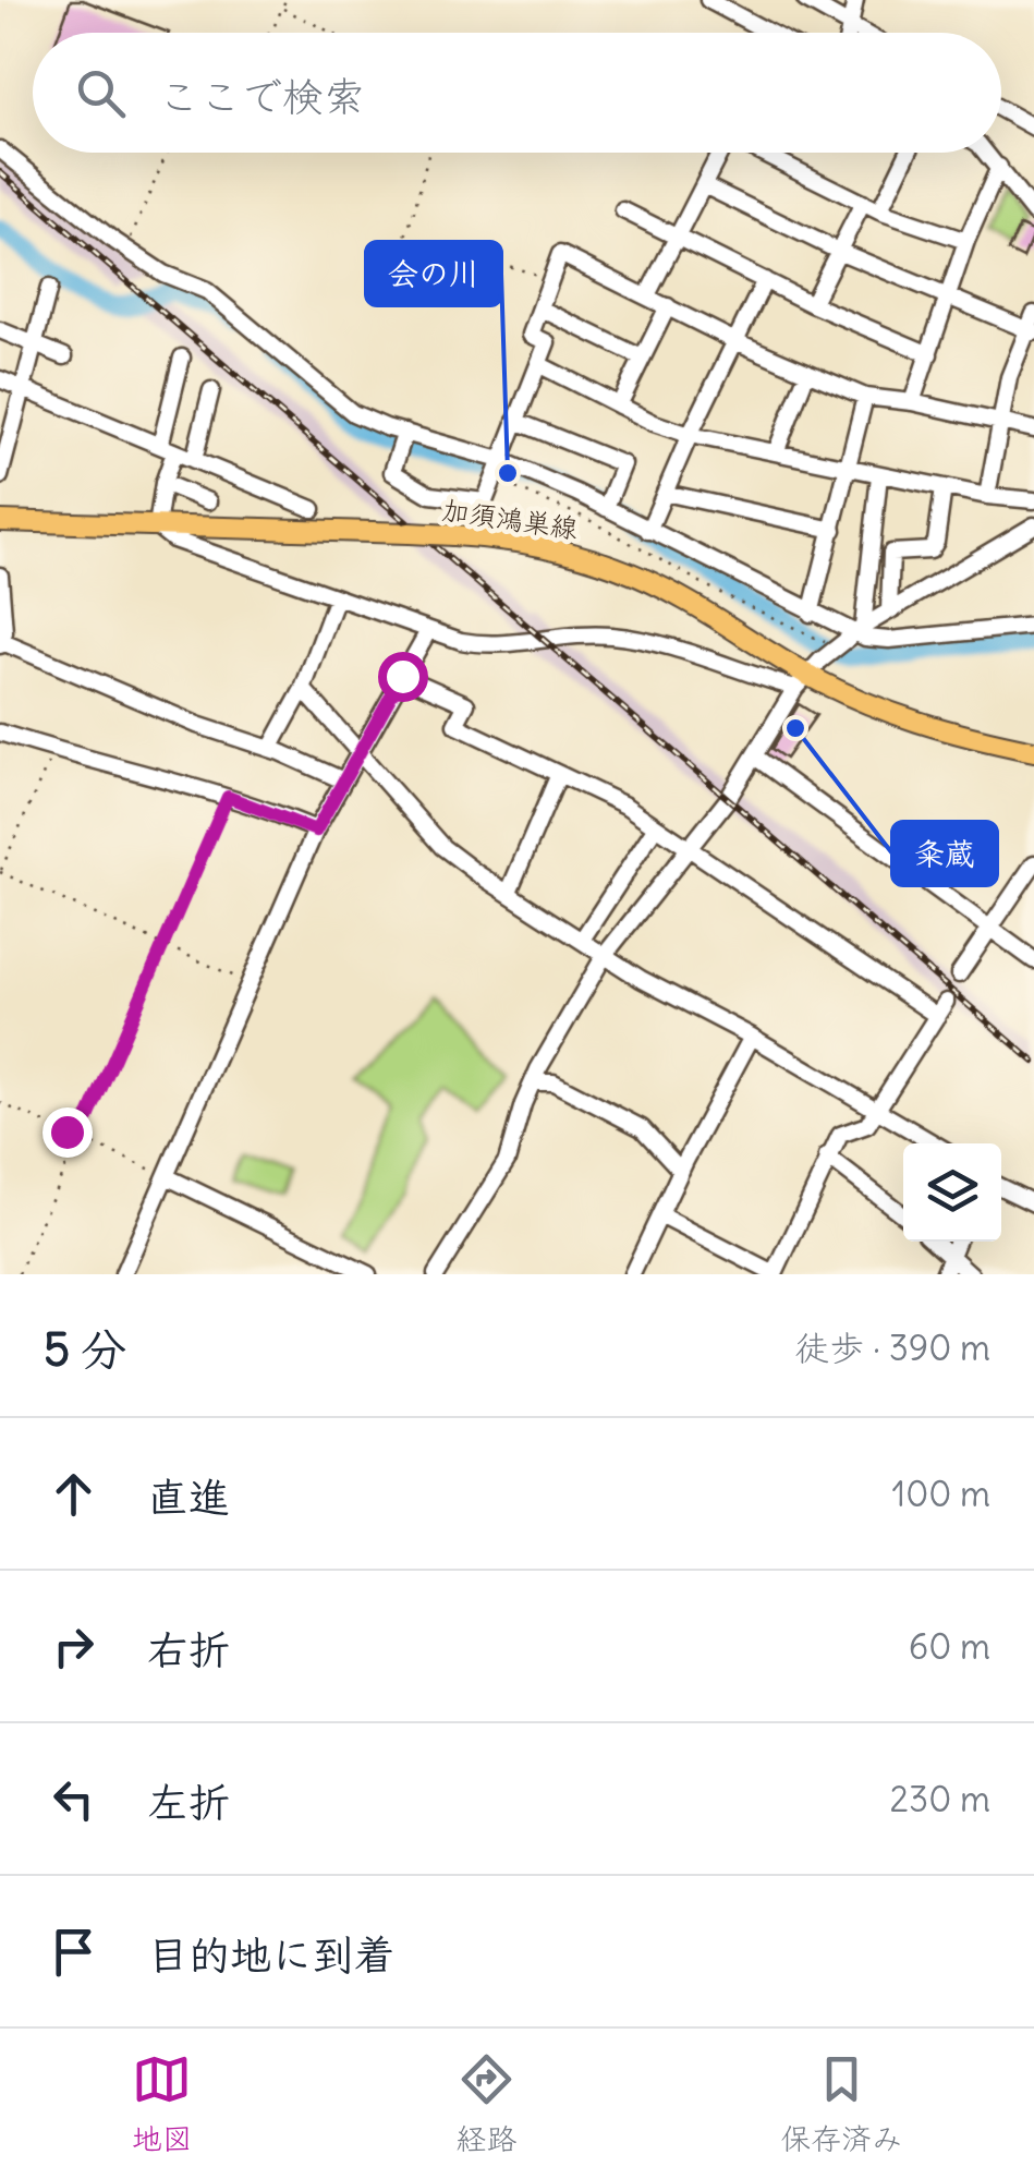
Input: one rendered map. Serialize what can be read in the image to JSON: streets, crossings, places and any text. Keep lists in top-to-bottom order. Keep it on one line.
{"streets":{"main road":["加須鴻巣線"]},"places":["会の川","粂蔵"],"page":{"search":"ここで検索","heading":["5 分","徒歩 · 390 m"],"list":[["直進","100 m"],["右折","60 m"],["左折","230 m"],"目的地に到着"],"nav":["地図","経路","保存済み"]}}
